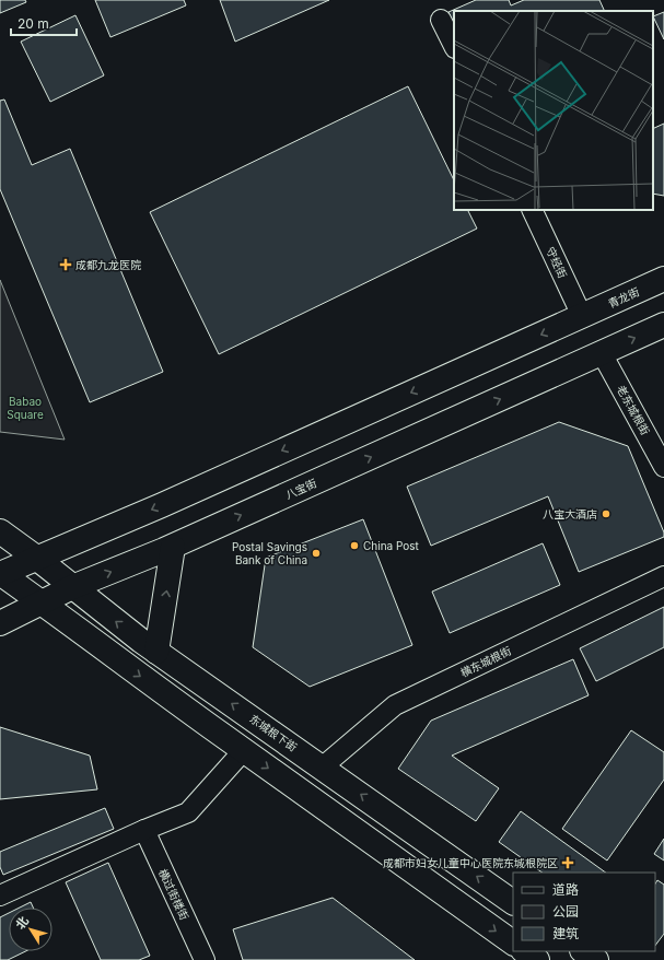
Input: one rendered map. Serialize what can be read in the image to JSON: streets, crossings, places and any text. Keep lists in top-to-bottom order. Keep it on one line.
{"streets":{"main road":["青龙街","八宝街","东城根下街"],"street":["守经街","老东城根街","横东城根街","横过街楼街"]},"crossings":[["守经街","青龙街"],["老东城根街","八宝街"],["八宝街","东城根下街"],["横东城根街","东城根下街"]],"parks":["Babao Square"],"places":{"health":["成都九龙医院","成都市妇女儿童中心医院东城根院区"],"other":["八宝大酒店","China Post","Postal Savings Bank of China"]},"legend":["道路","公园","建筑"],"scale_bar":"20 m","north":"top left"}
